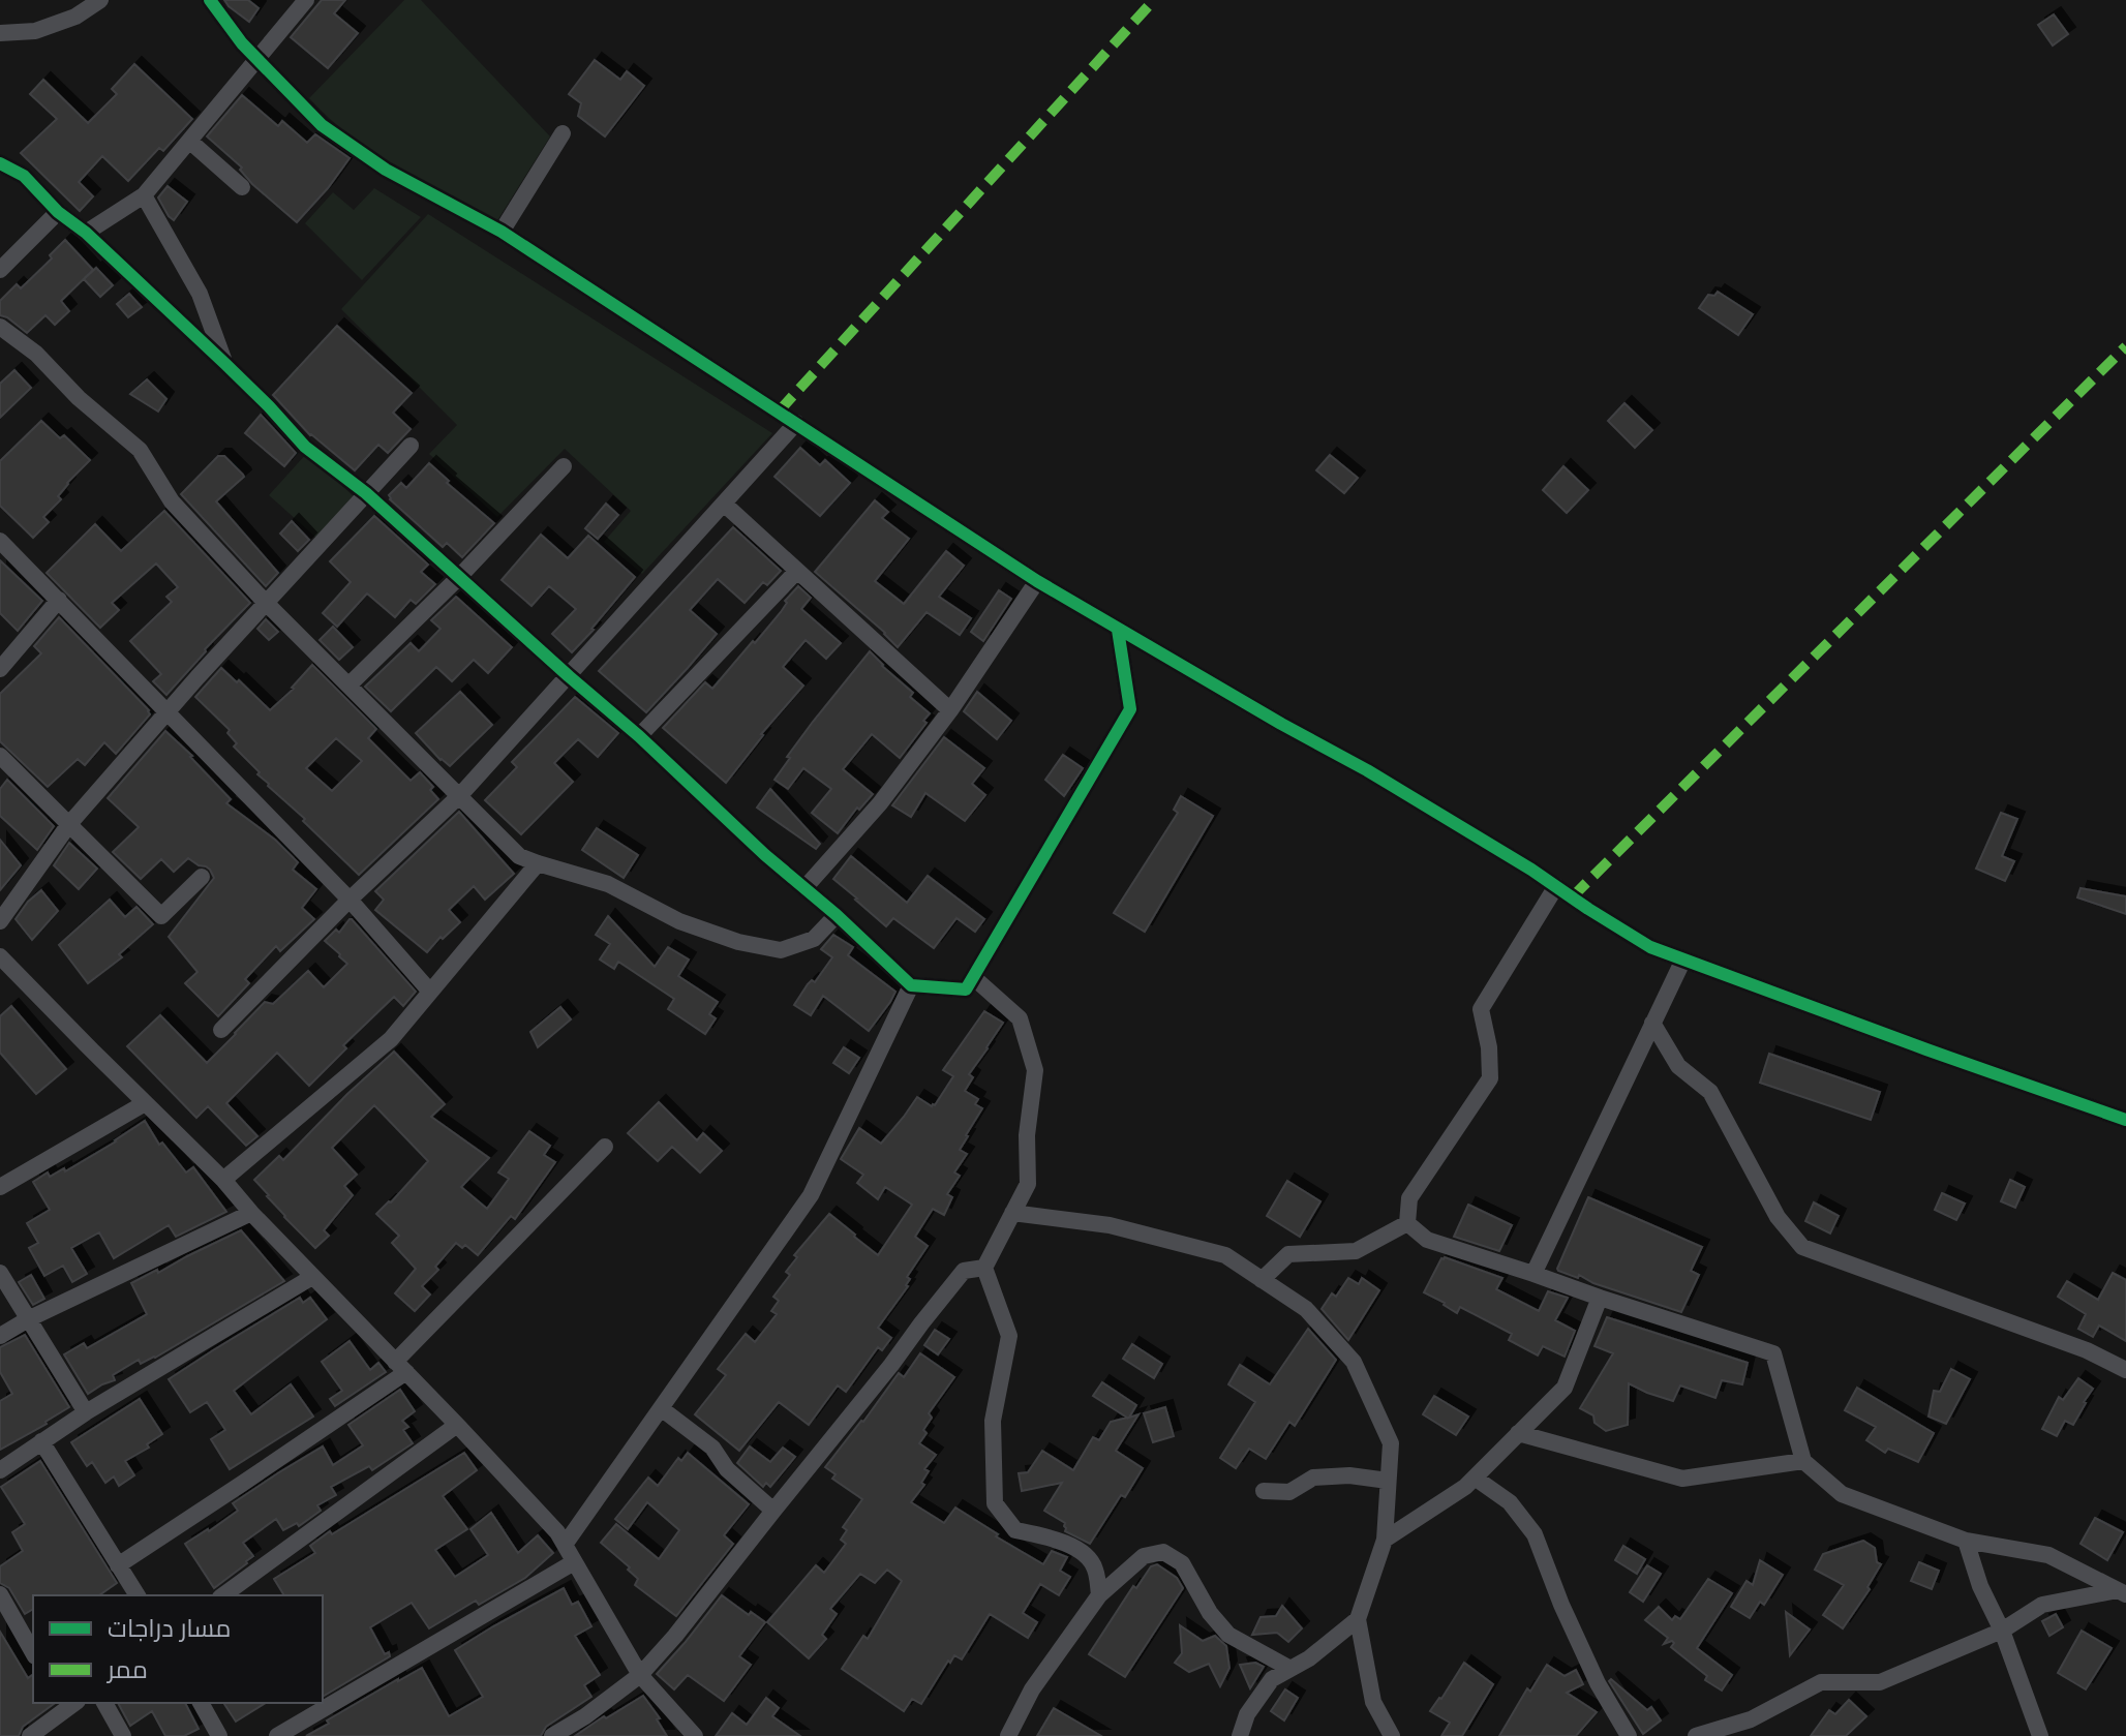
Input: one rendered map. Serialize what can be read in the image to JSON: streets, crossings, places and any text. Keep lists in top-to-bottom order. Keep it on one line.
{"legend":["مسار دراجات","ممر"]}
